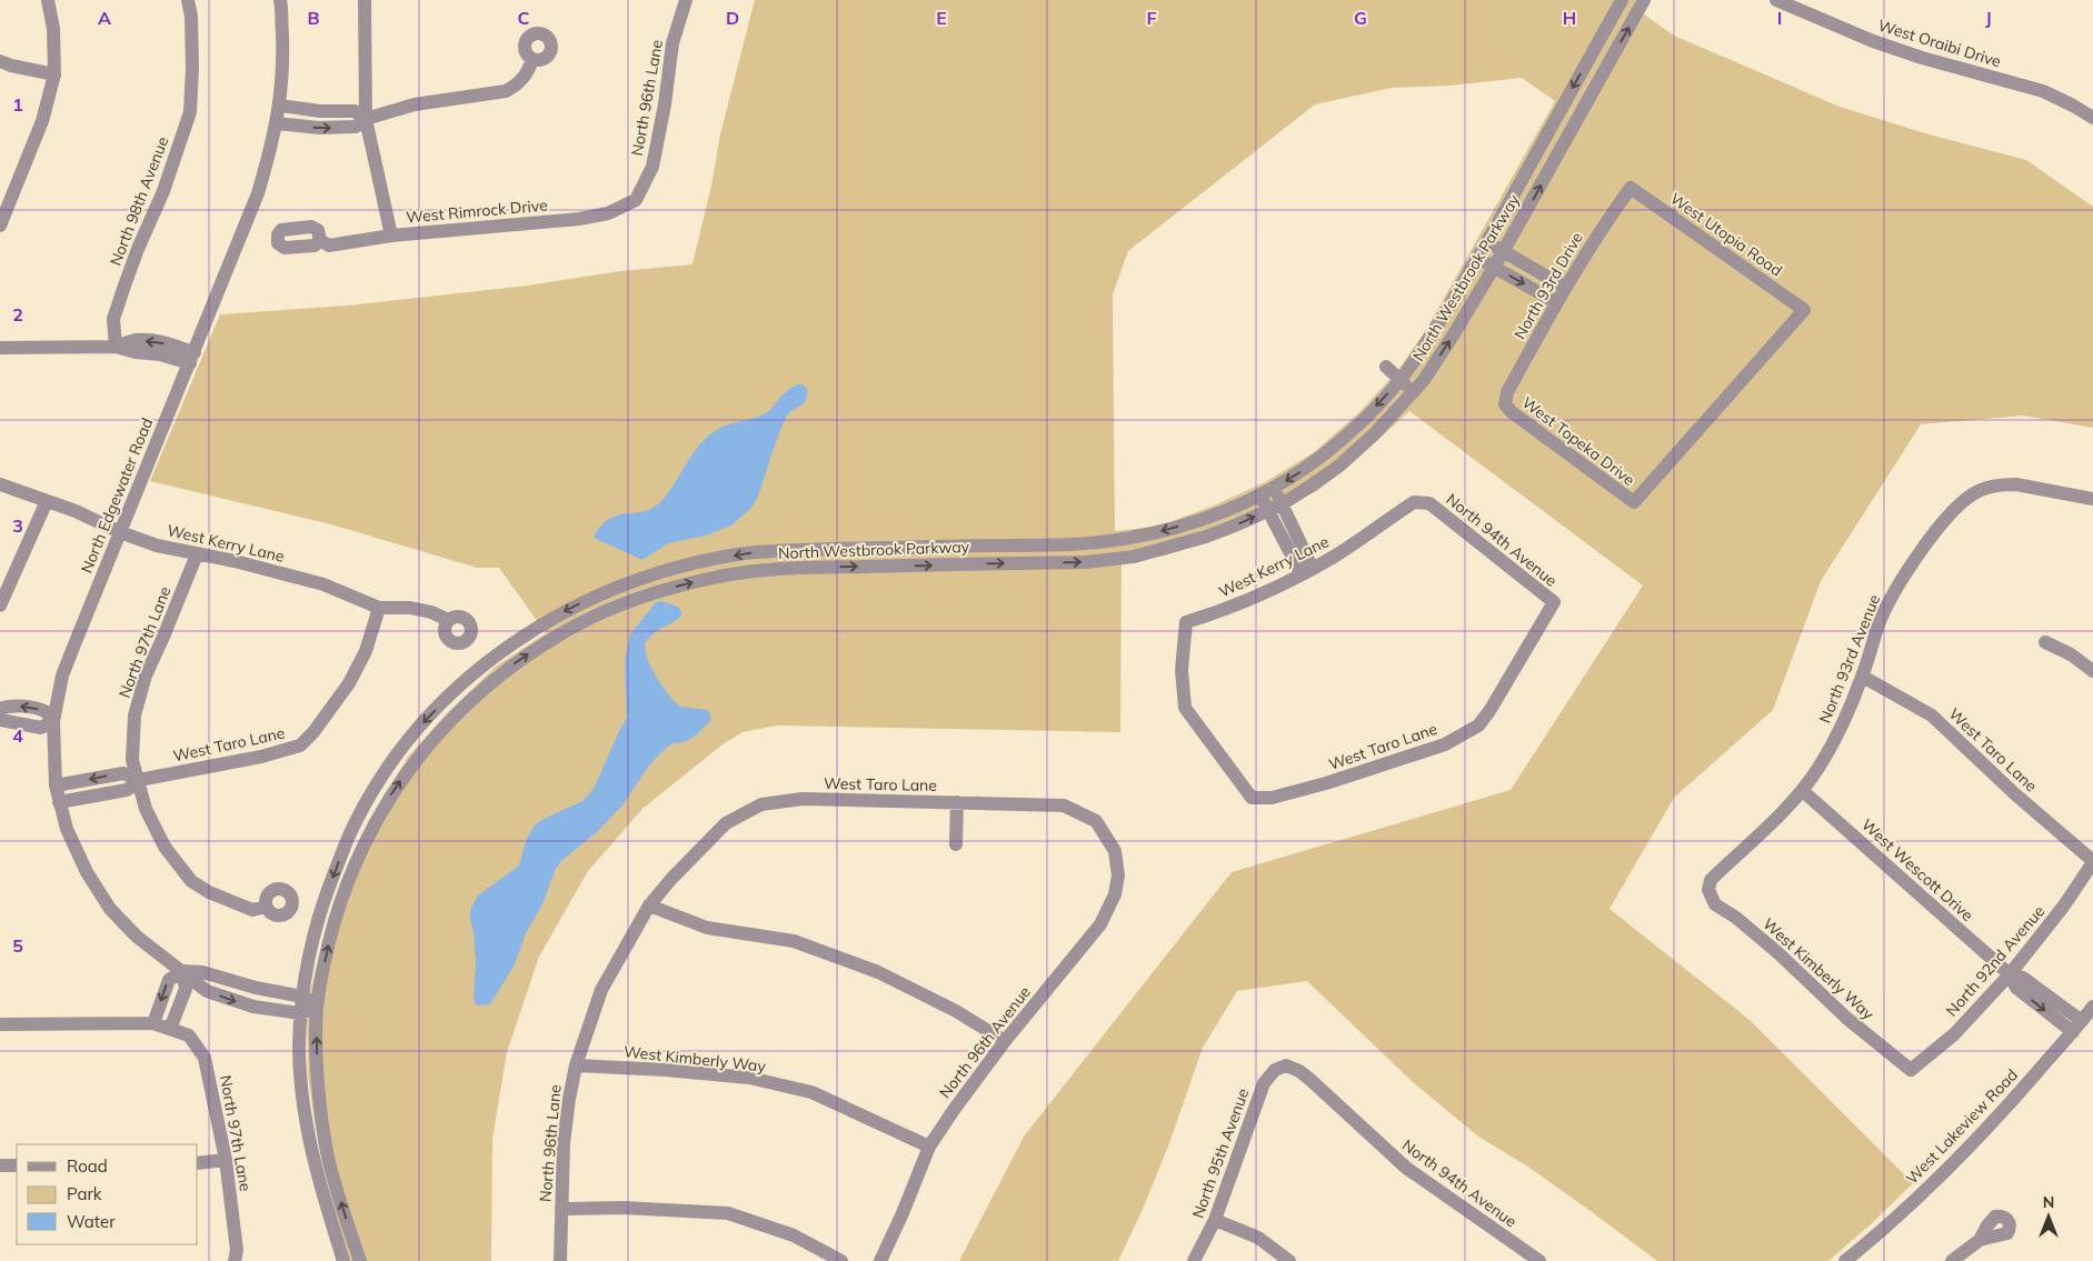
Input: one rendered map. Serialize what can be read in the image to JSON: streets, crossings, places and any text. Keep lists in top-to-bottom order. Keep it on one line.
{"streets":{"street":["West Oraibi Drive","North 96th Lane","North 98th Avenue","West Rimrock Drive","West Utopia Road","North Westbrook Parkway","North 93rd Drive","West Topeka Drive","North Edgewater Road","North 94th Avenue","West Kerry Lane","North 97th Lane","North 93rd Avenue","West Taro Lane","West Wescott Drive","North 92nd Avenue","West Kimberly Way","North 96th Avenue","West Lakeview Road","North 95th Avenue"]},"crossings":[["North 96th Lane","West Rimrock Drive"],["North 96th Lane","West Taro Lane"],["North 96th Lane","West Kimberly Way"],["West Utopia Road","North 93rd Drive"],["West Utopia Road","West Topeka Drive"],["North Westbrook Parkway","North Edgewater Road"],["North 93rd Drive","West Topeka Drive"],["North Edgewater Road","West Kerry Lane"],["North Edgewater Road","West Taro Lane"],["North 94th Avenue","West Kerry Lane"],["North 94th Avenue","West Taro Lane"],["North 94th Avenue","North 95th Avenue"],["West Kerry Lane","North 97th Lane"],["West Kerry Lane","West Taro Lane"],["North 97th Lane","West Taro Lane"],["North 93rd Avenue","West Taro Lane"],["North 93rd Avenue","West Wescott Drive"],["North 93rd Avenue","West Kimberly Way"],["West Taro Lane","North 92nd Avenue"],["West Taro Lane","North 96th Avenue"],["West Wescott Drive","North 92nd Avenue"],["West Wescott Drive","West Lakeview Road"],["North 92nd Avenue","West Kimberly Way"],["West Kimberly Way","North 96th Avenue"]],"legend":["Road","Park","Water"],"north":"top","grid":{"columns":["A","B","C","D","E","F","G","H","I","J"],"rows":["1","2","3","4","5"]}}
